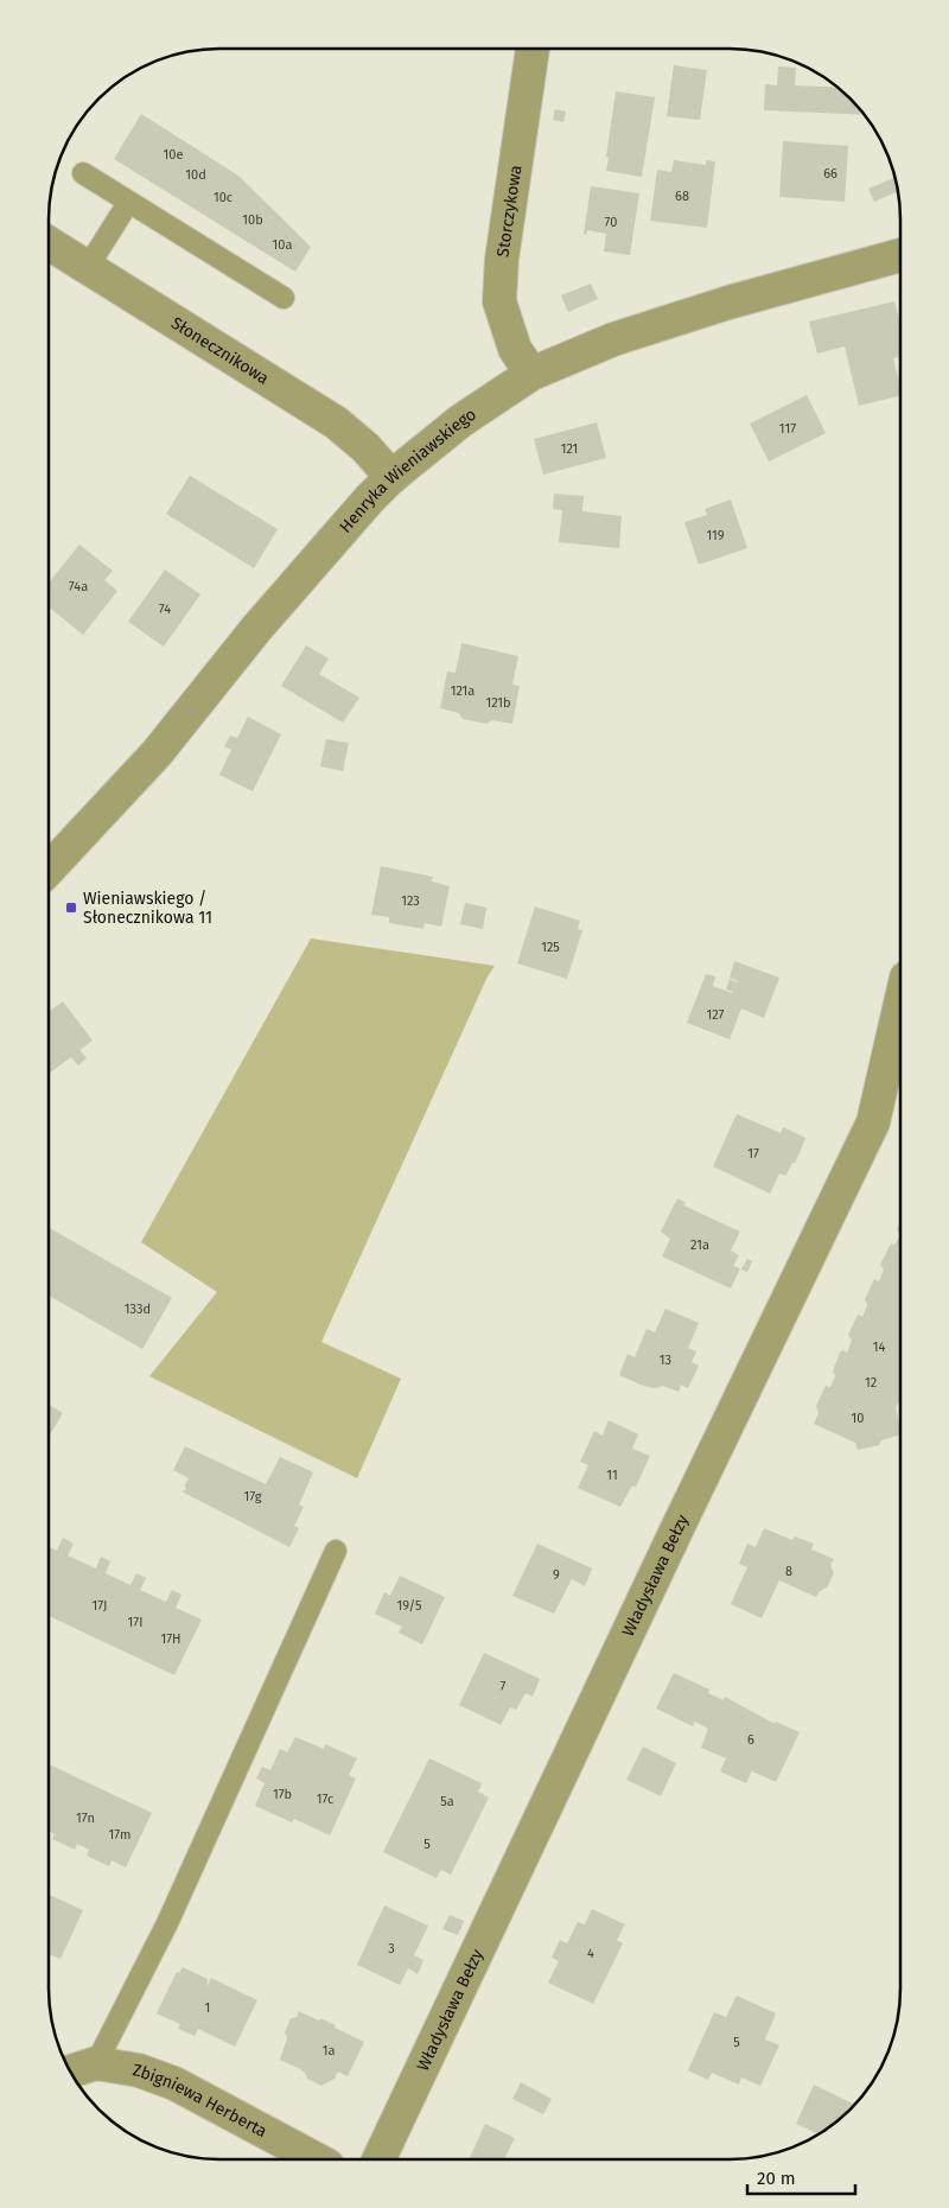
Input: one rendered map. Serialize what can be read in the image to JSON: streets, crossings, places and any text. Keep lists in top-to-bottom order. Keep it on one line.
{"streets":{"street":["Storczykowa","Słonecznikowa","Henryka Wieniawskiego","Władysława Bełzy","Zbigniewa Herberta"]},"crossings":[["Storczykowa","Henryka Wieniawskiego"],["Słonecznikowa","Henryka Wieniawskiego"]],"places":{"transit":["Wieniawskiego / Słonecznikowa 11"]},"house_numbers":["10e","66","10d","68","10c","10b","70","10a","117","121","119","74a","74","121a","121b","123","125","127","17","21a","133d","14","13","12","10","11","17g","8","9","17J","19/5","17I","17H","7","6","17b","17c","5a","17n","17m","5","3","4","1","5","1a"],"scale_bar":"20 m"}
